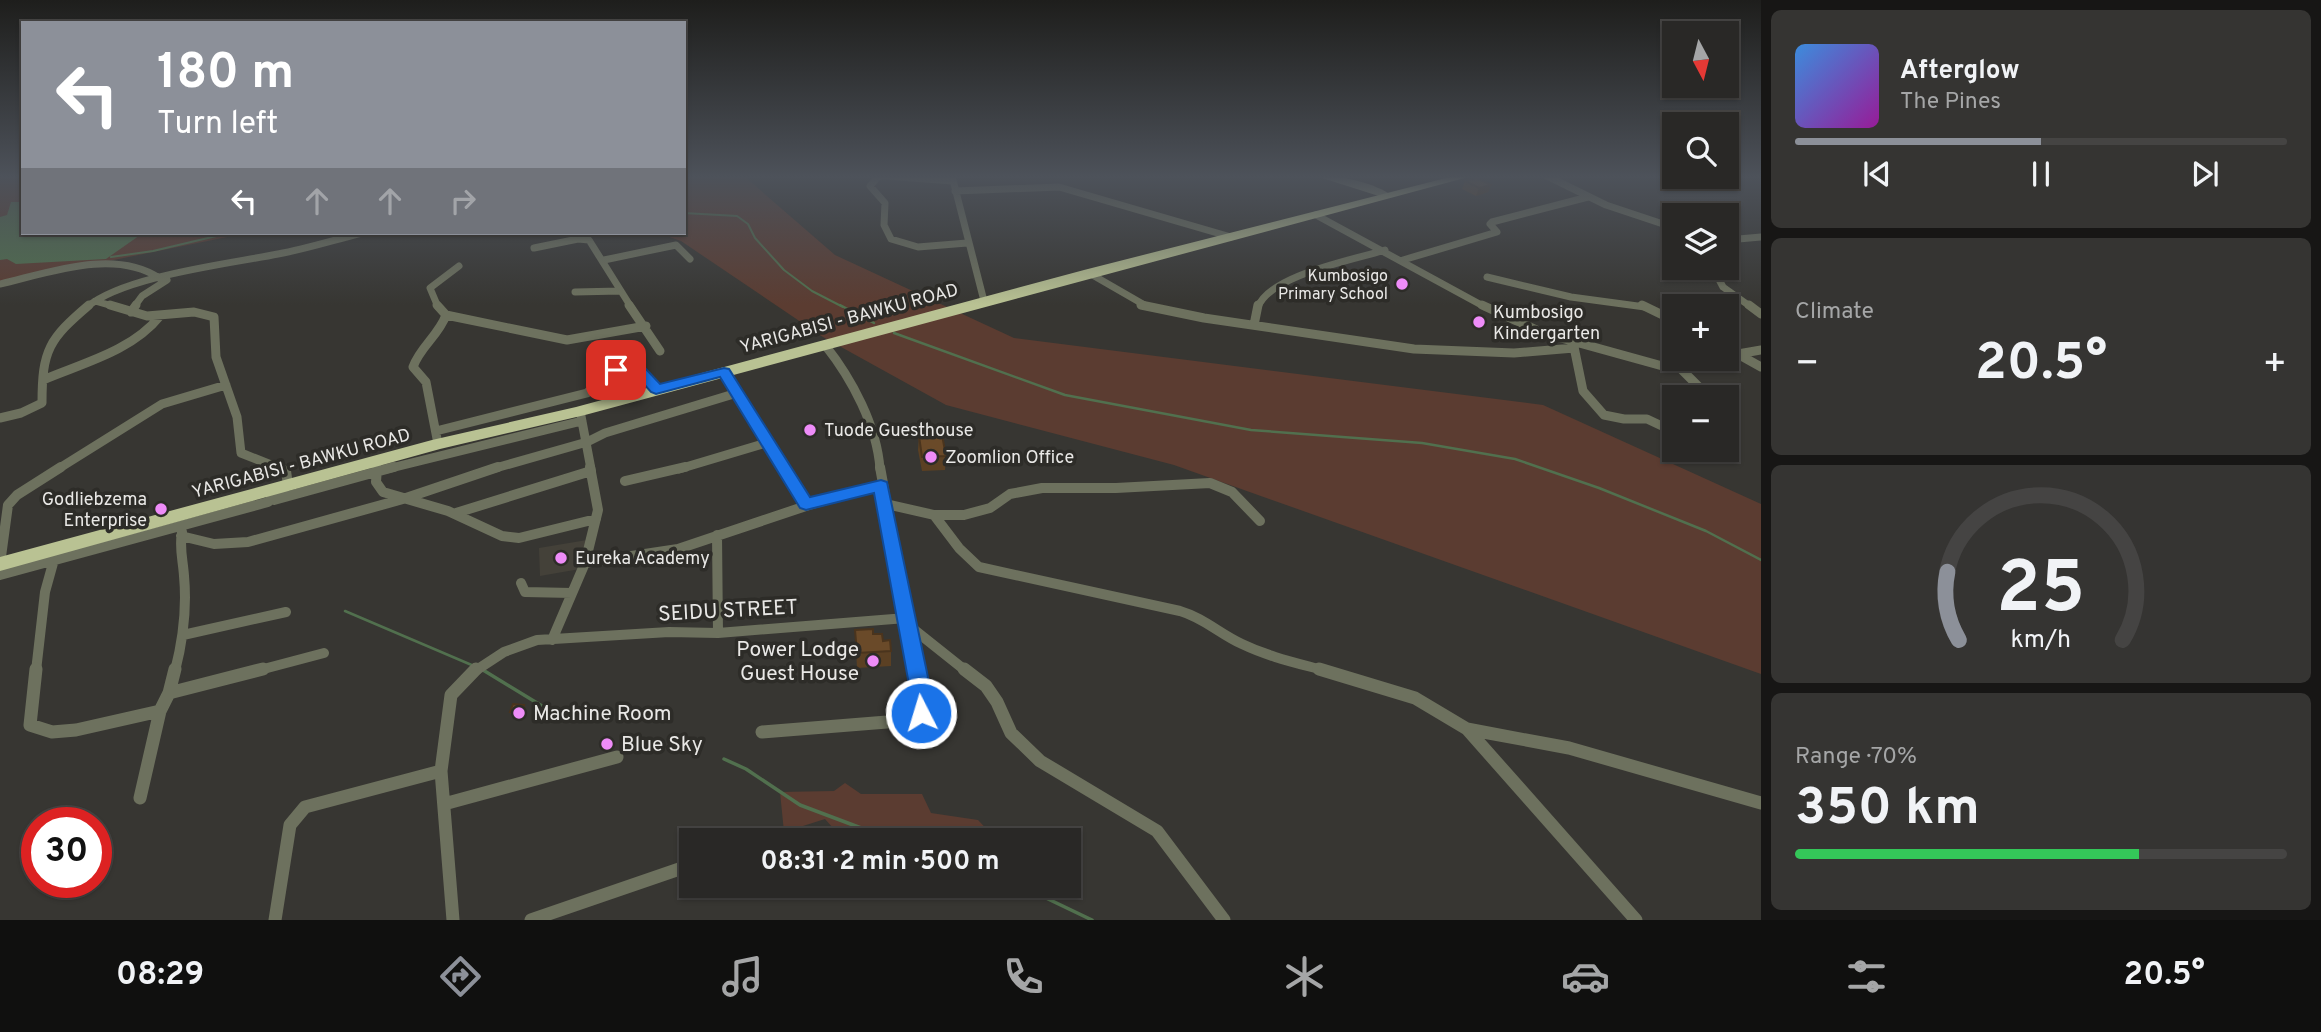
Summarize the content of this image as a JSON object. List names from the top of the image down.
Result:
{
  "streets": {
    "highway": ["YARIGABISI - BAWKU ROAD"],
    "street": ["SEIDU STREET"]
  },
  "places": [
    "Kumbosigo Primary School",
    "Kumbosigo Kindergarten",
    "Tuode Guesthouse",
    "Zoomlion Office",
    "Godliebzema Enterprise",
    "Eureka Academy",
    "Power Lodge Guest House",
    "Machine Room",
    "Blue Sky"
  ],
  "north": "bottom",
  "page": {
    "map_buttons": ["+", "−"],
    "turn": ["180 m", "Turn left"],
    "song": ["Afterglow", "The Pines"],
    "tile": [
      "Climate",
      ["Range · 70%", "350 km"]
    ],
    "heat": ["−", "20.5°", "+"],
    "limit": "30",
    "trip": "08:31 · 2 min · 500 m",
    "tabs": ["08:29", "20.5°"],
    "gauge": ["25", "km/h"]
  }
}
